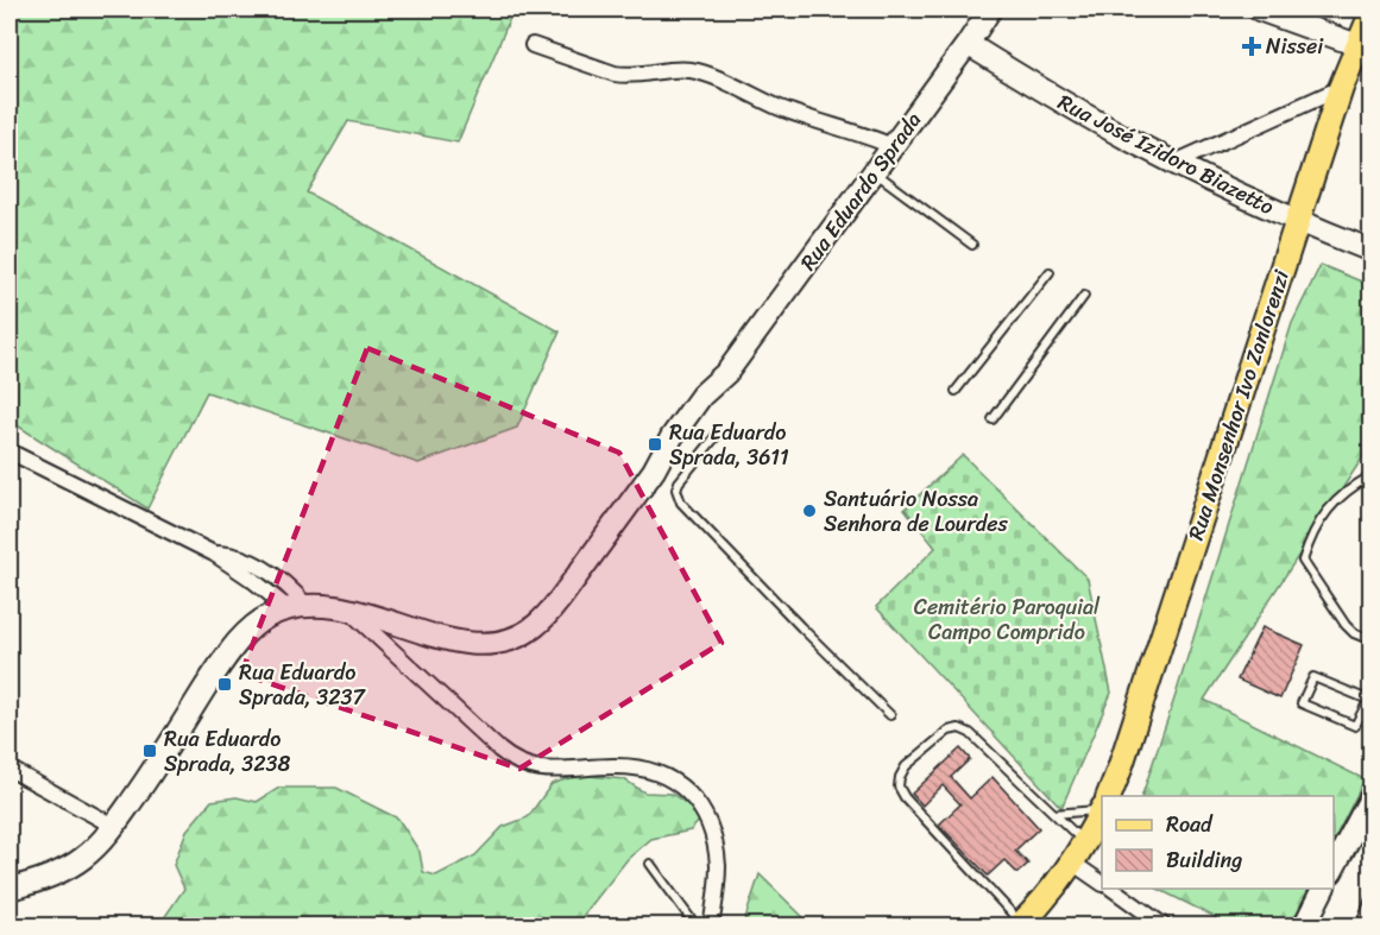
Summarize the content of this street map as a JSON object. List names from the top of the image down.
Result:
{
  "streets": {
    "main road": ["Rua José Izidoro Biazetto", "Rua Eduardo Sprada", "Rua Monsenhor Ivo Zanlorenzi"]
  },
  "crossings": [
    ["Rua José Izidoro Biazetto", "Rua Eduardo Sprada"],
    ["Rua José Izidoro Biazetto", "Rua Monsenhor Ivo Zanlorenzi"]
  ],
  "parks": ["Cemitério Paroquial Campo Comprido"],
  "places": {
    "health": ["Nissei"],
    "transit": ["Rua Eduardo Sprada, 3611", "Rua Eduardo Sprada, 3237", "Rua Eduardo Sprada, 3238"],
    "other": ["Santuário Nossa Senhora de Lourdes"]
  },
  "legend": ["Road", "Building"]
}
